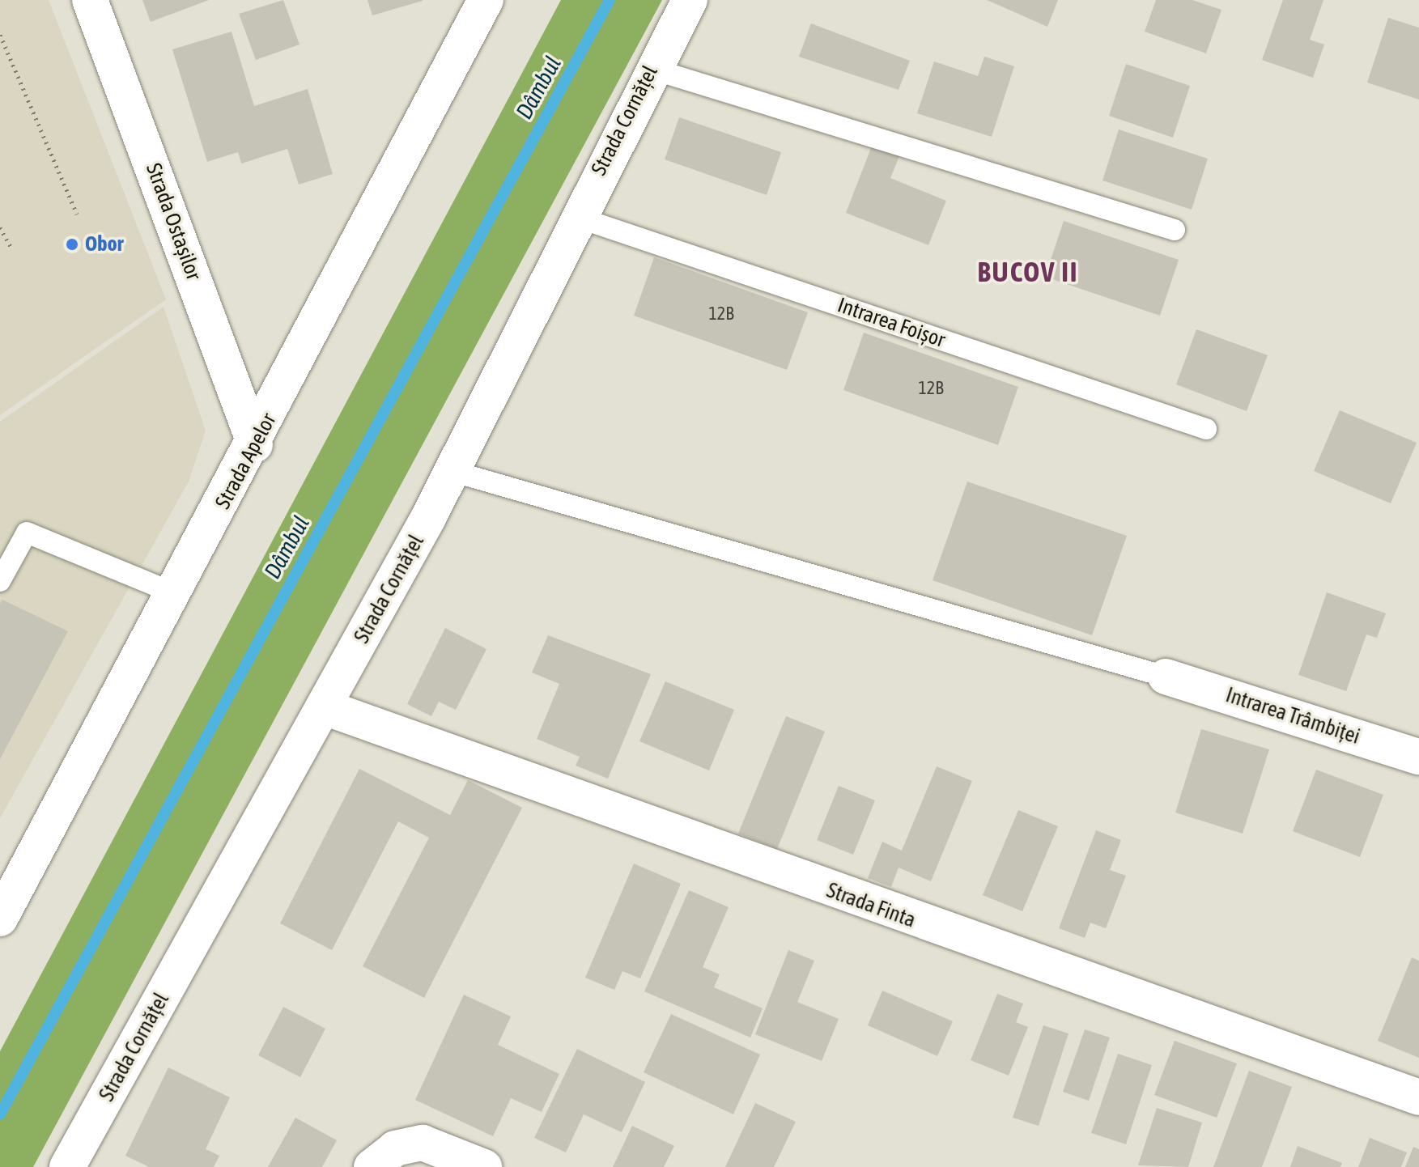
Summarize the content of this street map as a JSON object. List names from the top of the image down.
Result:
{
  "streets": {
    "street": [
      "Strada Cornățel",
      "Strada Ostașilor",
      "Strada Apelor",
      "Intrarea Trâmbiței",
      "Strada Finta"
    ],
    "lane": ["Intrarea Foișor"]
  },
  "crossings": [
    ["Strada Cornățel", "Intrarea Foișor"],
    ["Strada Cornățel", "Strada Finta"],
    ["Strada Ostașilor", "Strada Apelor"]
  ],
  "districts": ["BUCOV II"],
  "water": ["Dâmbul"],
  "places": ["Obor"],
  "house_numbers": ["12B", "12B"]
}
